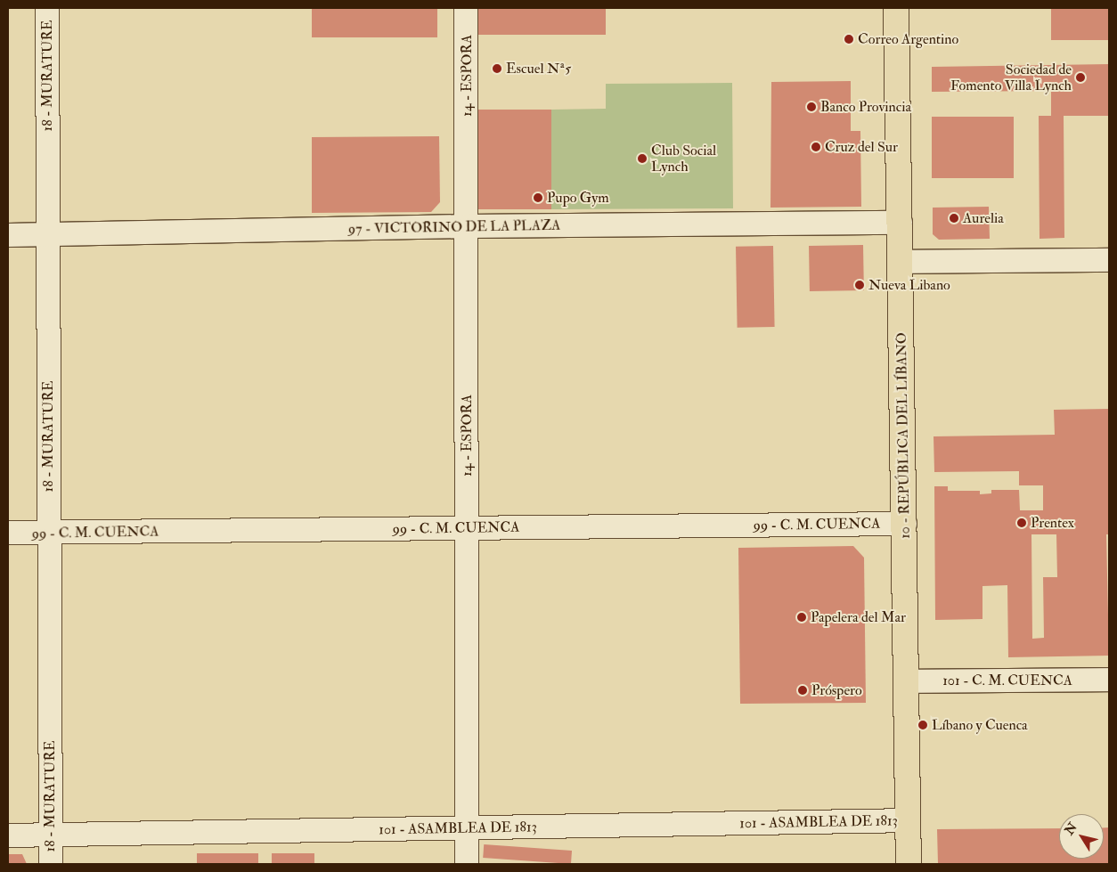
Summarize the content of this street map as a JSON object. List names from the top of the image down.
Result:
{
  "streets": {
    "main road": ["10 - REPÚBLICA DEL LÍBANO"],
    "street": [
      "18 - MURATURE",
      "14 - ESPORA",
      "97 - VICTORINO DE LA PLAZA",
      "99 - C. M. CUENCA",
      "101 - C. M. CUENCA",
      "101 - ASAMBLEA DE 1813"
    ]
  },
  "crossings": [
    ["18 - MURATURE", "97 - VICTORINO DE LA PLAZA"],
    ["18 - MURATURE", "99 - C. M. CUENCA"],
    ["18 - MURATURE", "101 - ASAMBLEA DE 1813"],
    ["14 - ESPORA", "97 - VICTORINO DE LA PLAZA"],
    ["14 - ESPORA", "99 - C. M. CUENCA"],
    ["14 - ESPORA", "101 - ASAMBLEA DE 1813"],
    ["97 - VICTORINO DE LA PLAZA", "10 - REPÚBLICA DEL LÍBANO"],
    ["10 - REPÚBLICA DEL LÍBANO", "99 - C. M. CUENCA"],
    ["10 - REPÚBLICA DEL LÍBANO", "101 - C. M. CUENCA"],
    ["10 - REPÚBLICA DEL LÍBANO", "101 - ASAMBLEA DE 1813"]
  ],
  "places": [
    "Correo Argentino",
    "Escuel Nª5",
    "Sociedad de Fomento Villa Lynch",
    "Banco Provincia",
    "Cruz del Sur",
    "Club Social Lynch",
    "Pupo Gym",
    "Aurelia",
    "Nueva Libano",
    "Prentex",
    "Papelera del Mar",
    "Próspero",
    "Líbano y Cuenca"
  ],
  "north": "top left"
}
